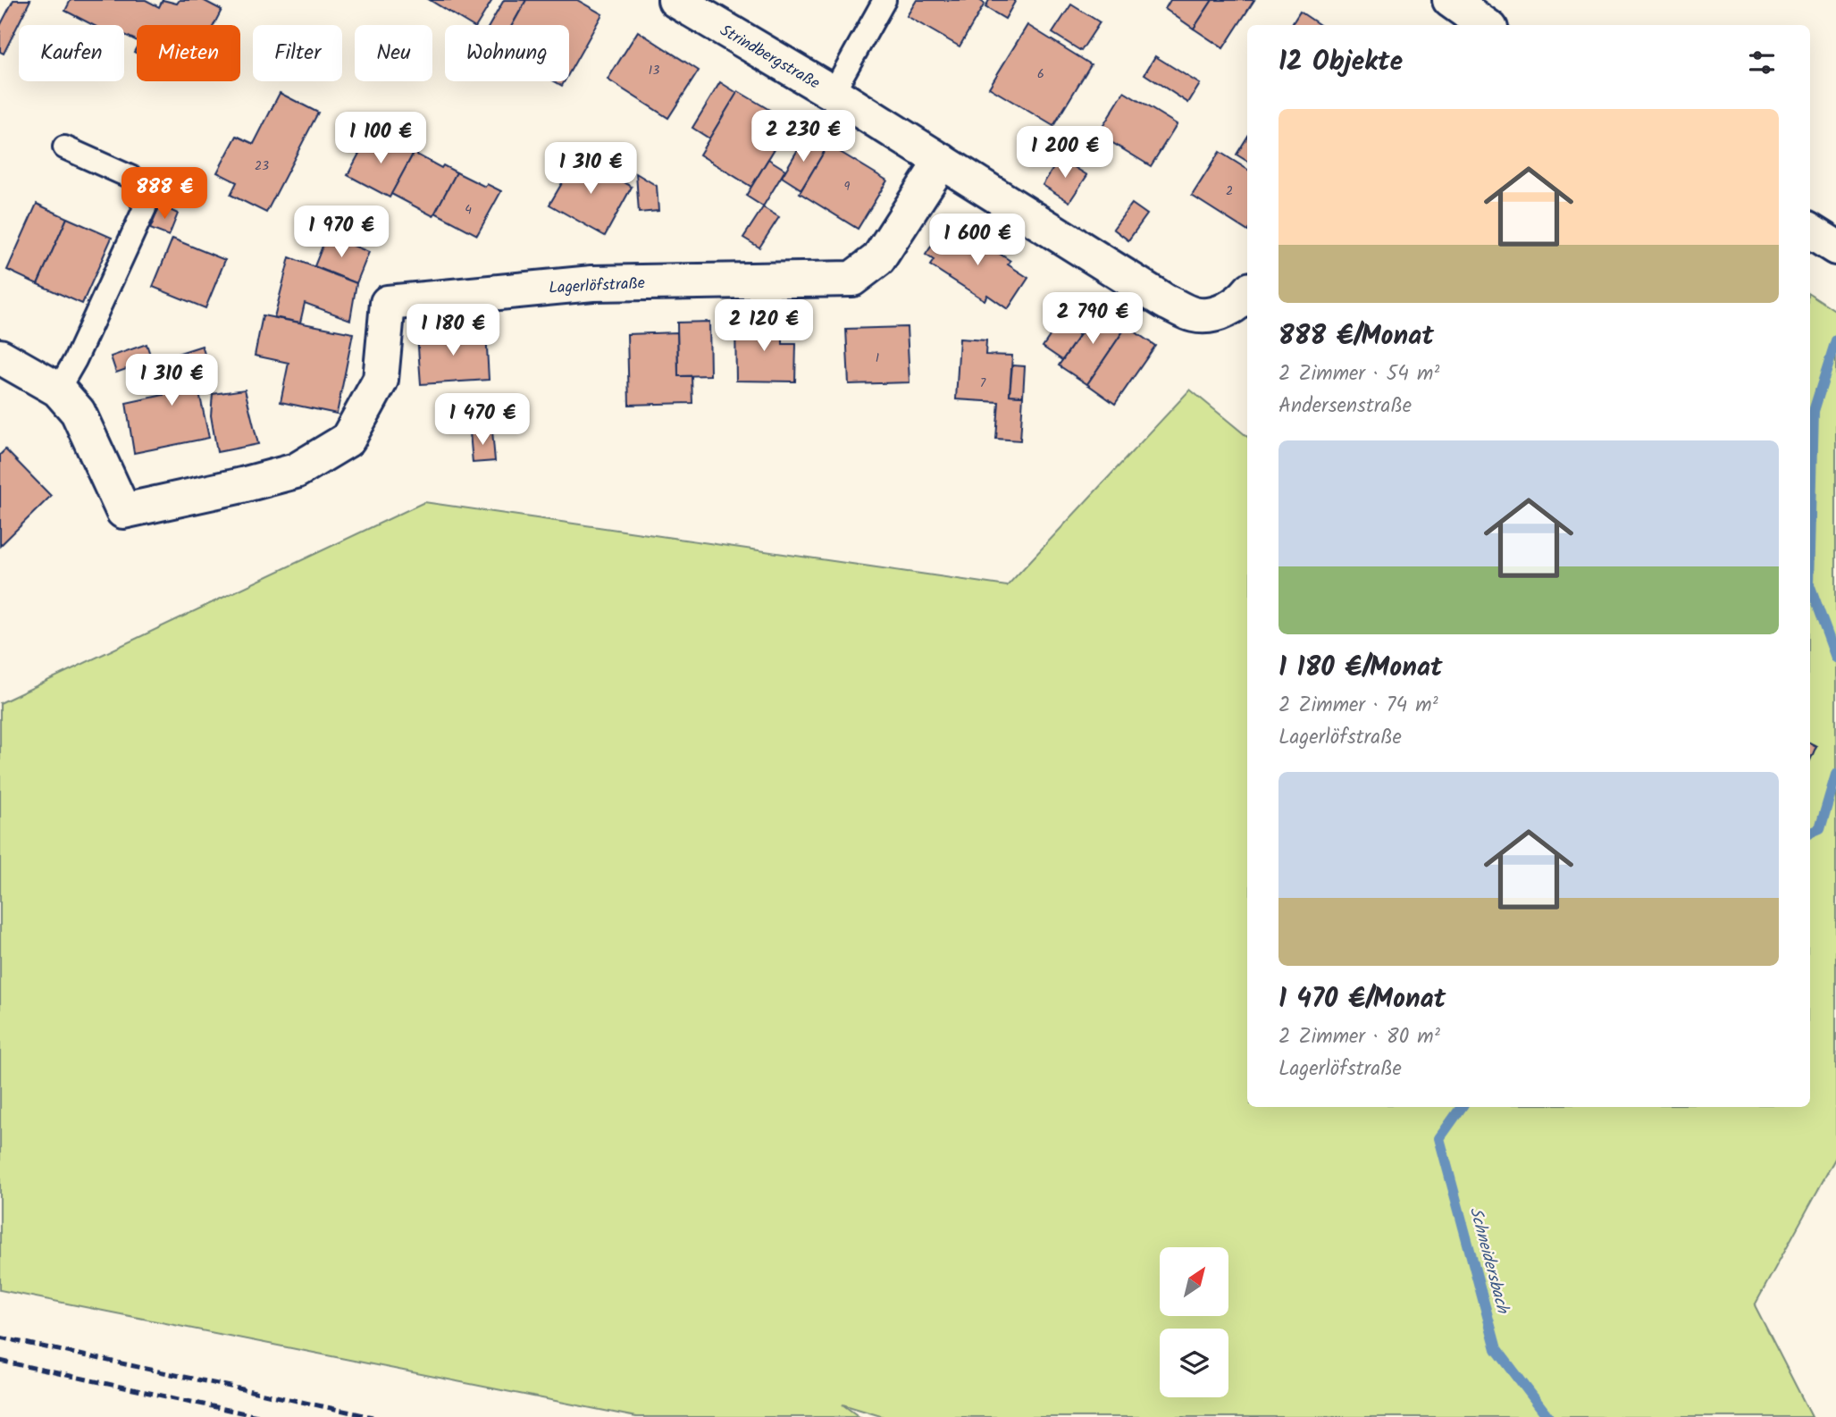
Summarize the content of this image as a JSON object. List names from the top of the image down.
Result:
{
  "streets": {
    "street": ["Strindbergstraße", "Lagerlöfstraße"]
  },
  "crossings": [
    ["Strindbergstraße", "Lagerlöfstraße"]
  ],
  "water": ["Schneidersbach"],
  "house_numbers": [
    "13",
    "6",
    "23",
    "9",
    "2",
    "4",
    "1",
    "7"
  ],
  "north": "top right",
  "page": {
    "chip": [
      "Kaufen",
      "Mieten",
      "Filter",
      "Neu",
      "Wohnung"
    ],
    "heading": "12 Objekte",
    "list": [
      {
        "name": "888 €/Monat",
        "note": "2 Zimmer · 54 m² · Andersenstraße"
      },
      {
        "name": "1 180 €/Monat",
        "note": "2 Zimmer · 74 m² · Lagerlöfstraße"
      },
      {
        "name": "1 470 €/Monat",
        "note": "2 Zimmer · 80 m² · Lagerlöfstraße"
      }
    ],
    "price": [
      "2 230 €",
      "1 100 €",
      "1 200 €",
      "1 310 €",
      "888 €",
      "1 970 €",
      "1 600 €",
      "2 790 €",
      "2 120 €",
      "1 180 €",
      "1 310 €",
      "1 470 €"
    ]
  }
}
